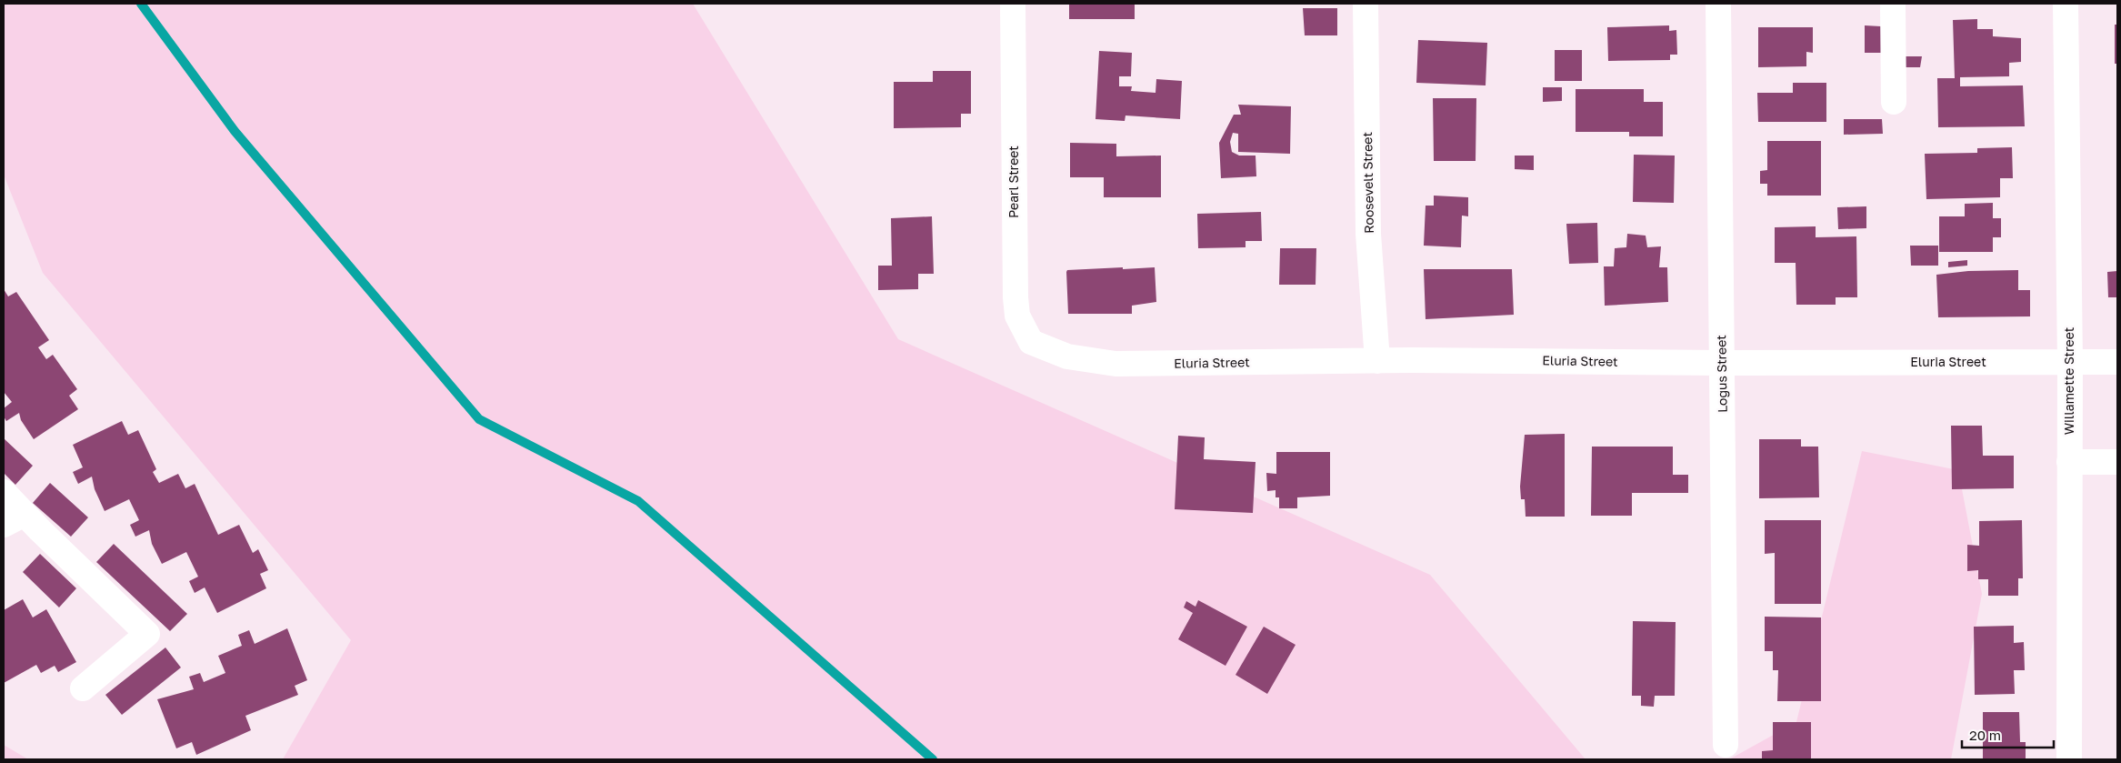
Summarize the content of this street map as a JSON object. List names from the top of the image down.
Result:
{
  "streets": {
    "street": [
      "Pearl Street",
      "Roosevelt Street",
      "Eluria Street",
      "Logus Street",
      "Willamette Street"
    ]
  },
  "crossings": [
    ["Pearl Street", "Eluria Street"],
    ["Roosevelt Street", "Eluria Street"],
    ["Eluria Street", "Logus Street"],
    ["Eluria Street", "Willamette Street"]
  ],
  "scale_bar": "20 m"
}
